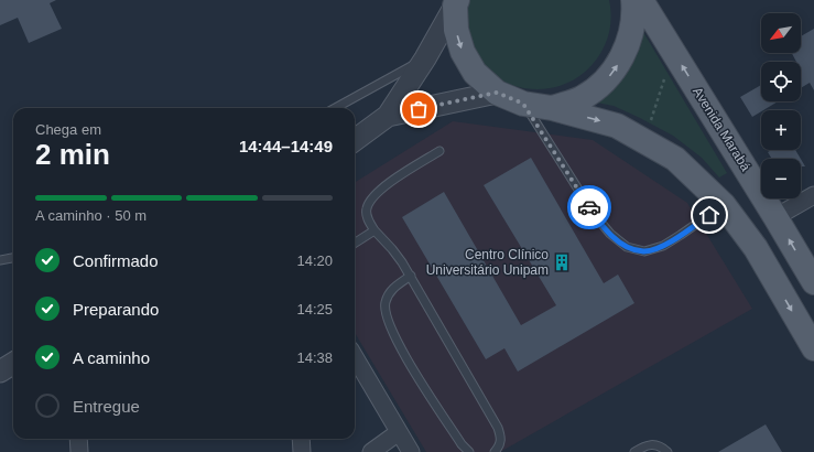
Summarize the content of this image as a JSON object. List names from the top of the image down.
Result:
{
  "streets": {
    "main road": ["Avenida Marabá"]
  },
  "places": {
    "building": ["Centro Clínico Universitário Unipam"]
  },
  "north": "bottom left",
  "page": {
    "map_buttons": ["+", "−"],
    "heading": ["2 min", "Chega em", "14:44–14:49"],
    "bar": "A caminho · 50 m",
    "list": [
      ["Confirmado", "14:20"],
      ["Preparando", "14:25"],
      ["A caminho", "14:38"],
      "Entregue"
    ]
  }
}
